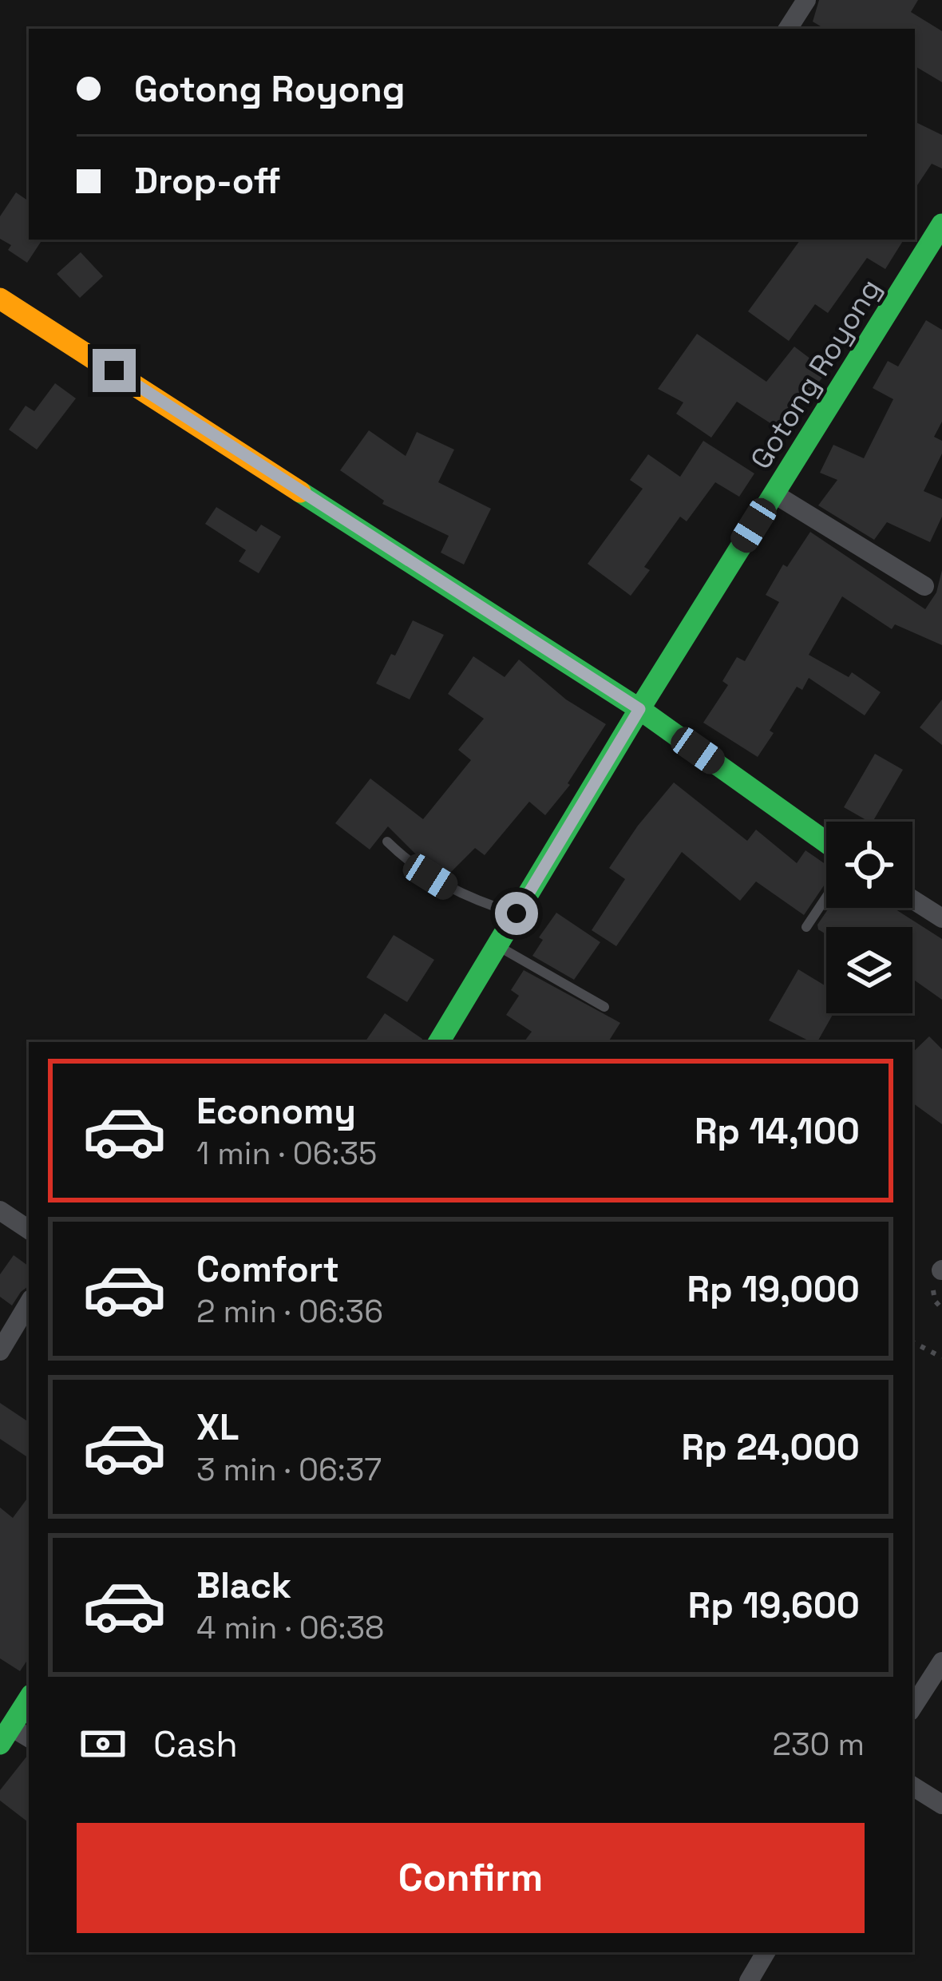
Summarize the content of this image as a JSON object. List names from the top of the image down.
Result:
{
  "streets": {
    "street": ["Gotong Royong"]
  },
  "page": {
    "banner": ["Gotong Royong", "Drop-off"],
    "list": [
      {
        "name": "Economy",
        "note": "1 min · 06:35",
        "value": "Rp 14,100"
      },
      {
        "name": "Comfort",
        "note": "2 min · 06:36",
        "value": "Rp 19,000"
      },
      {
        "name": "XL",
        "note": "3 min · 06:37",
        "value": "Rp 24,000"
      },
      {
        "name": "Black",
        "note": "4 min · 06:38",
        "value": "Rp 19,600"
      }
    ],
    "pay": ["Cash", "230 m"],
    "buttons": "Confirm"
  }
}
